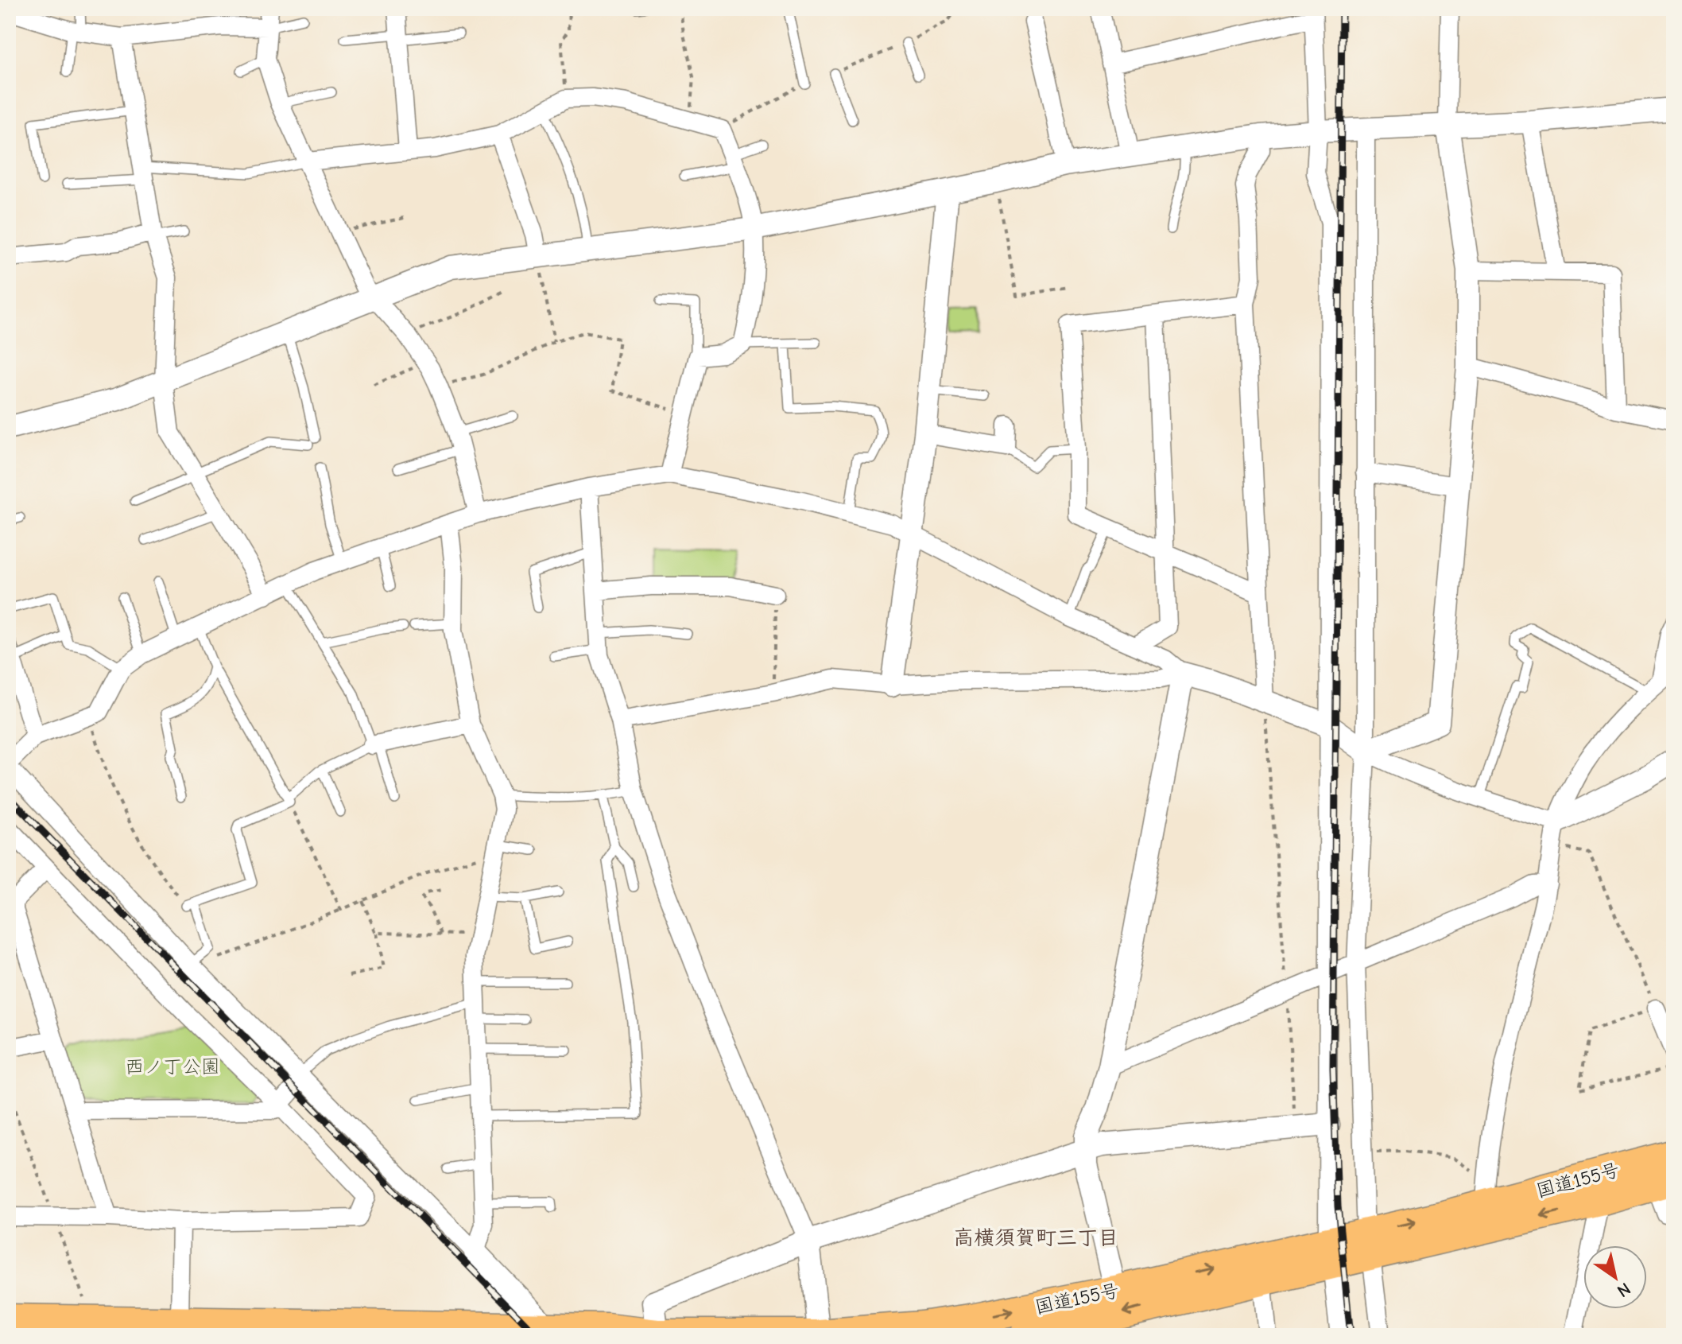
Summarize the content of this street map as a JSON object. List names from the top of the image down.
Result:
{
  "streets": {
    "highway": ["国道155号"]
  },
  "districts": ["高横須賀町三丁目"],
  "parks": ["西ノ丁公園"],
  "north": "bottom right"
}
